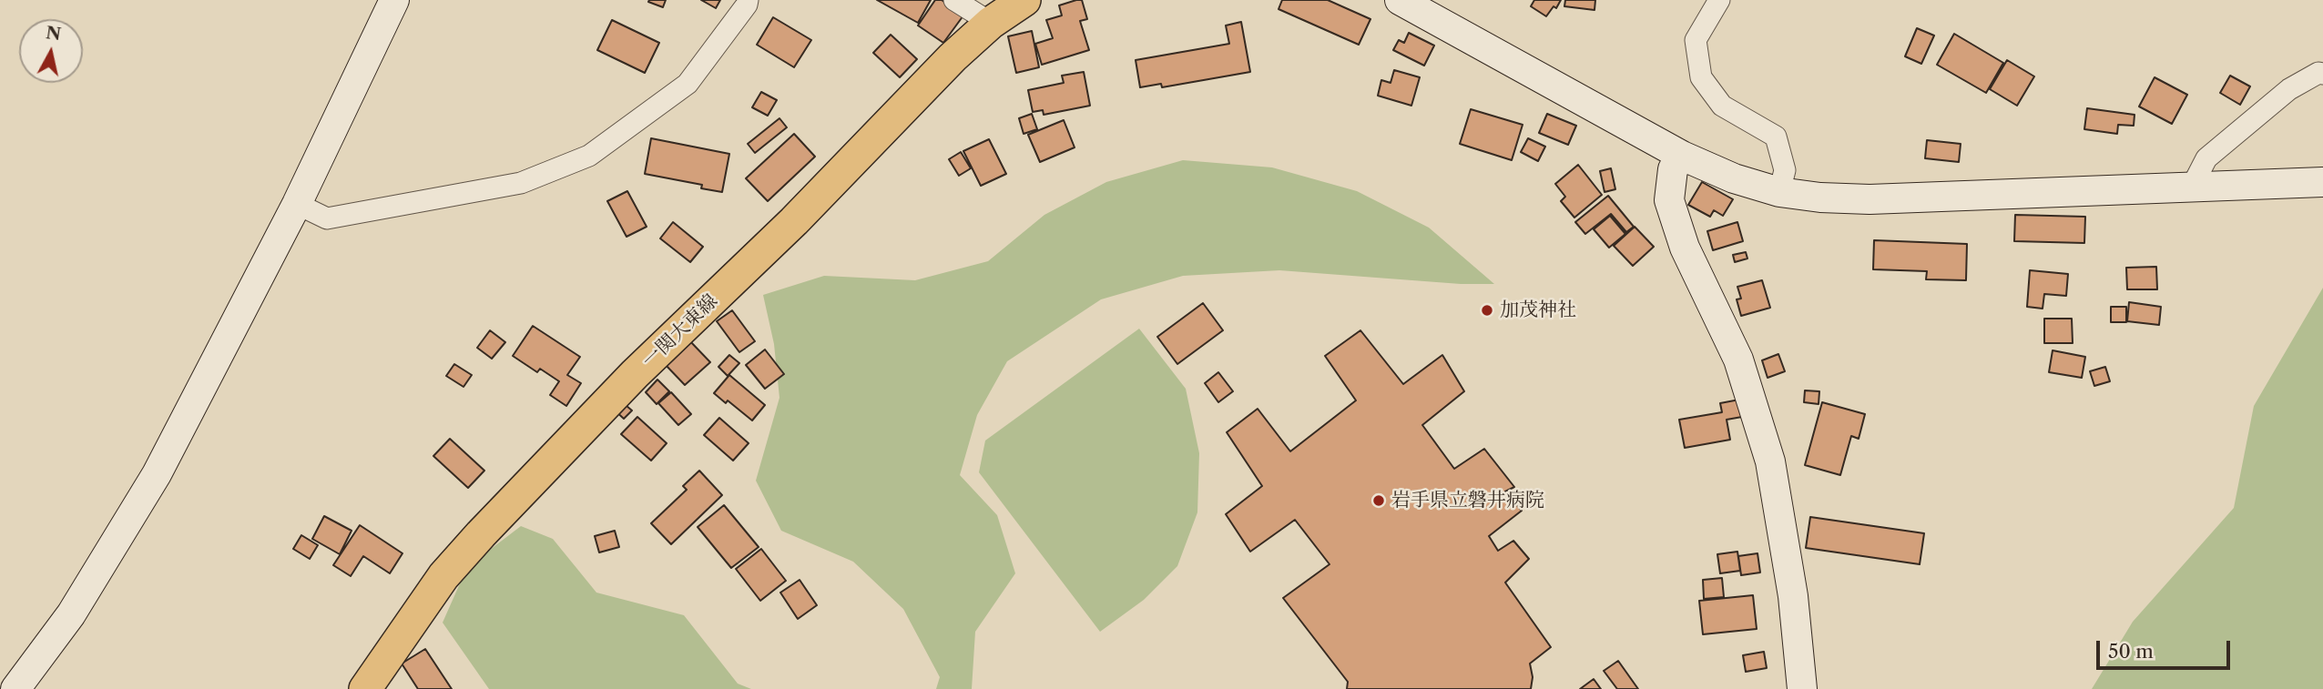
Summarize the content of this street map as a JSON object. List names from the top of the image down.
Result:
{
  "streets": {
    "main road": ["一関大東線"]
  },
  "places": ["加茂神社", "岩手県立磐井病院"],
  "scale_bar": "50 m",
  "north": "top"
}
